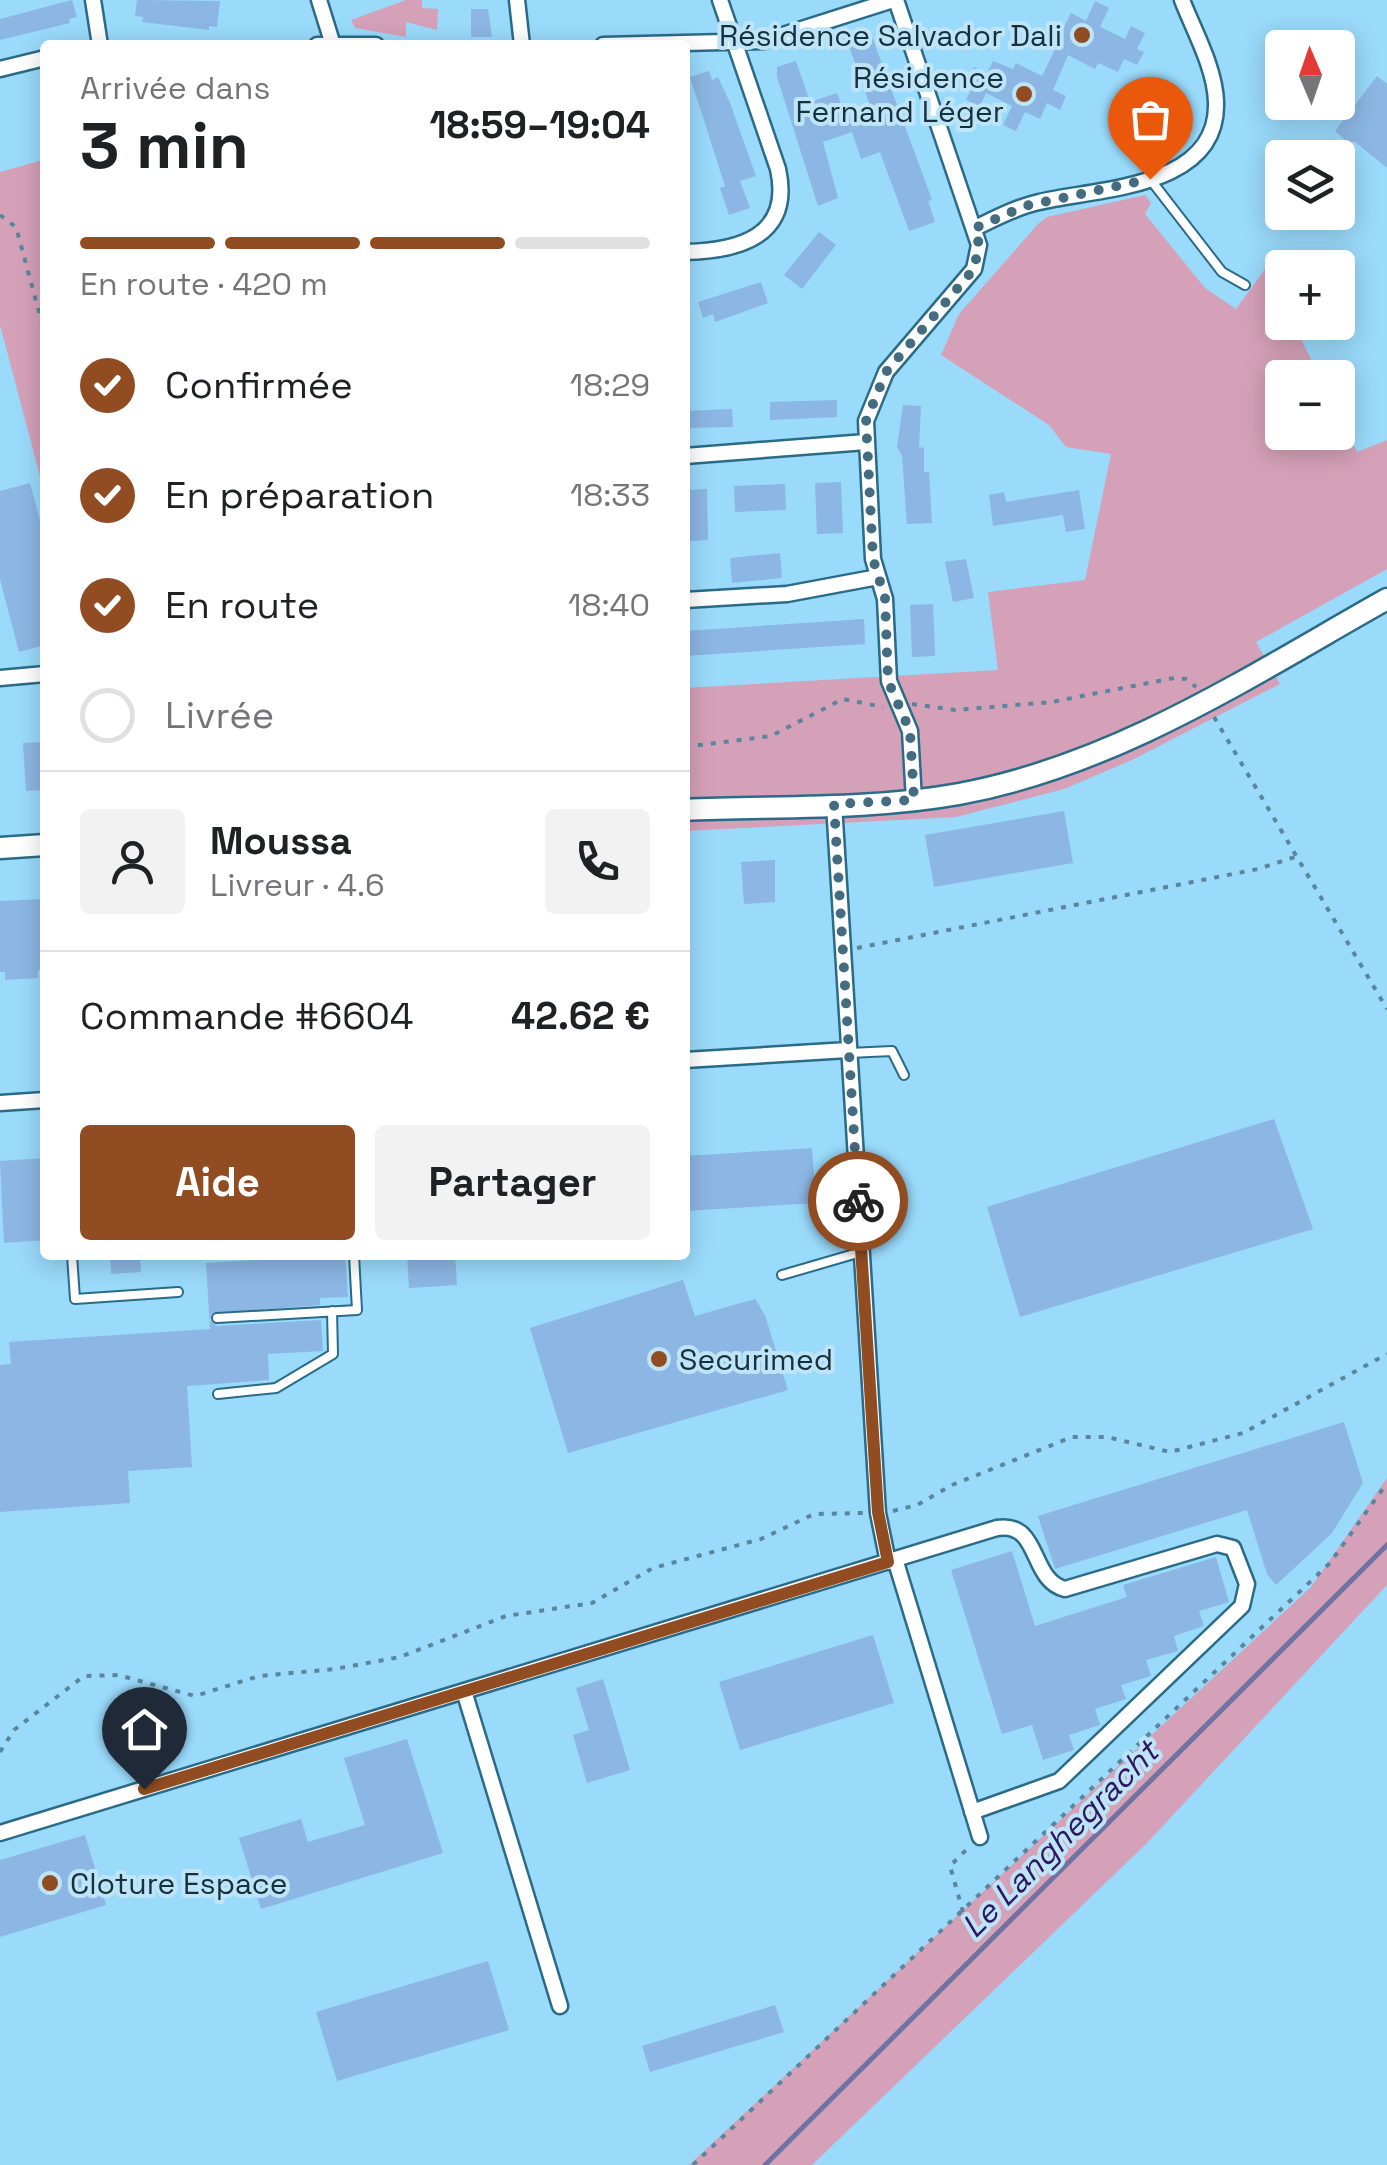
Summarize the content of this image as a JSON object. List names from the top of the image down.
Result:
{
  "water": ["Le Langhegracht"],
  "places": [
    "Résidence Salvador Dali",
    "Résidence Fernand Léger",
    "Securimed",
    "Cloture Espace"
  ],
  "north": "top",
  "page": {
    "map_buttons": ["+", "−"],
    "heading": ["3 min", "Arrivée dans", "18:59–19:04"],
    "panel": [
      "Moussa",
      "Livreur · 4.6",
      "Commande #6604",
      "42.62 €"
    ],
    "bar": "En route · 420 m",
    "list": [
      ["Confirmée", "18:29"],
      ["En préparation", "18:33"],
      ["En route", "18:40"],
      "Livrée"
    ],
    "buttons": ["Aide", "Partager"]
  }
}
